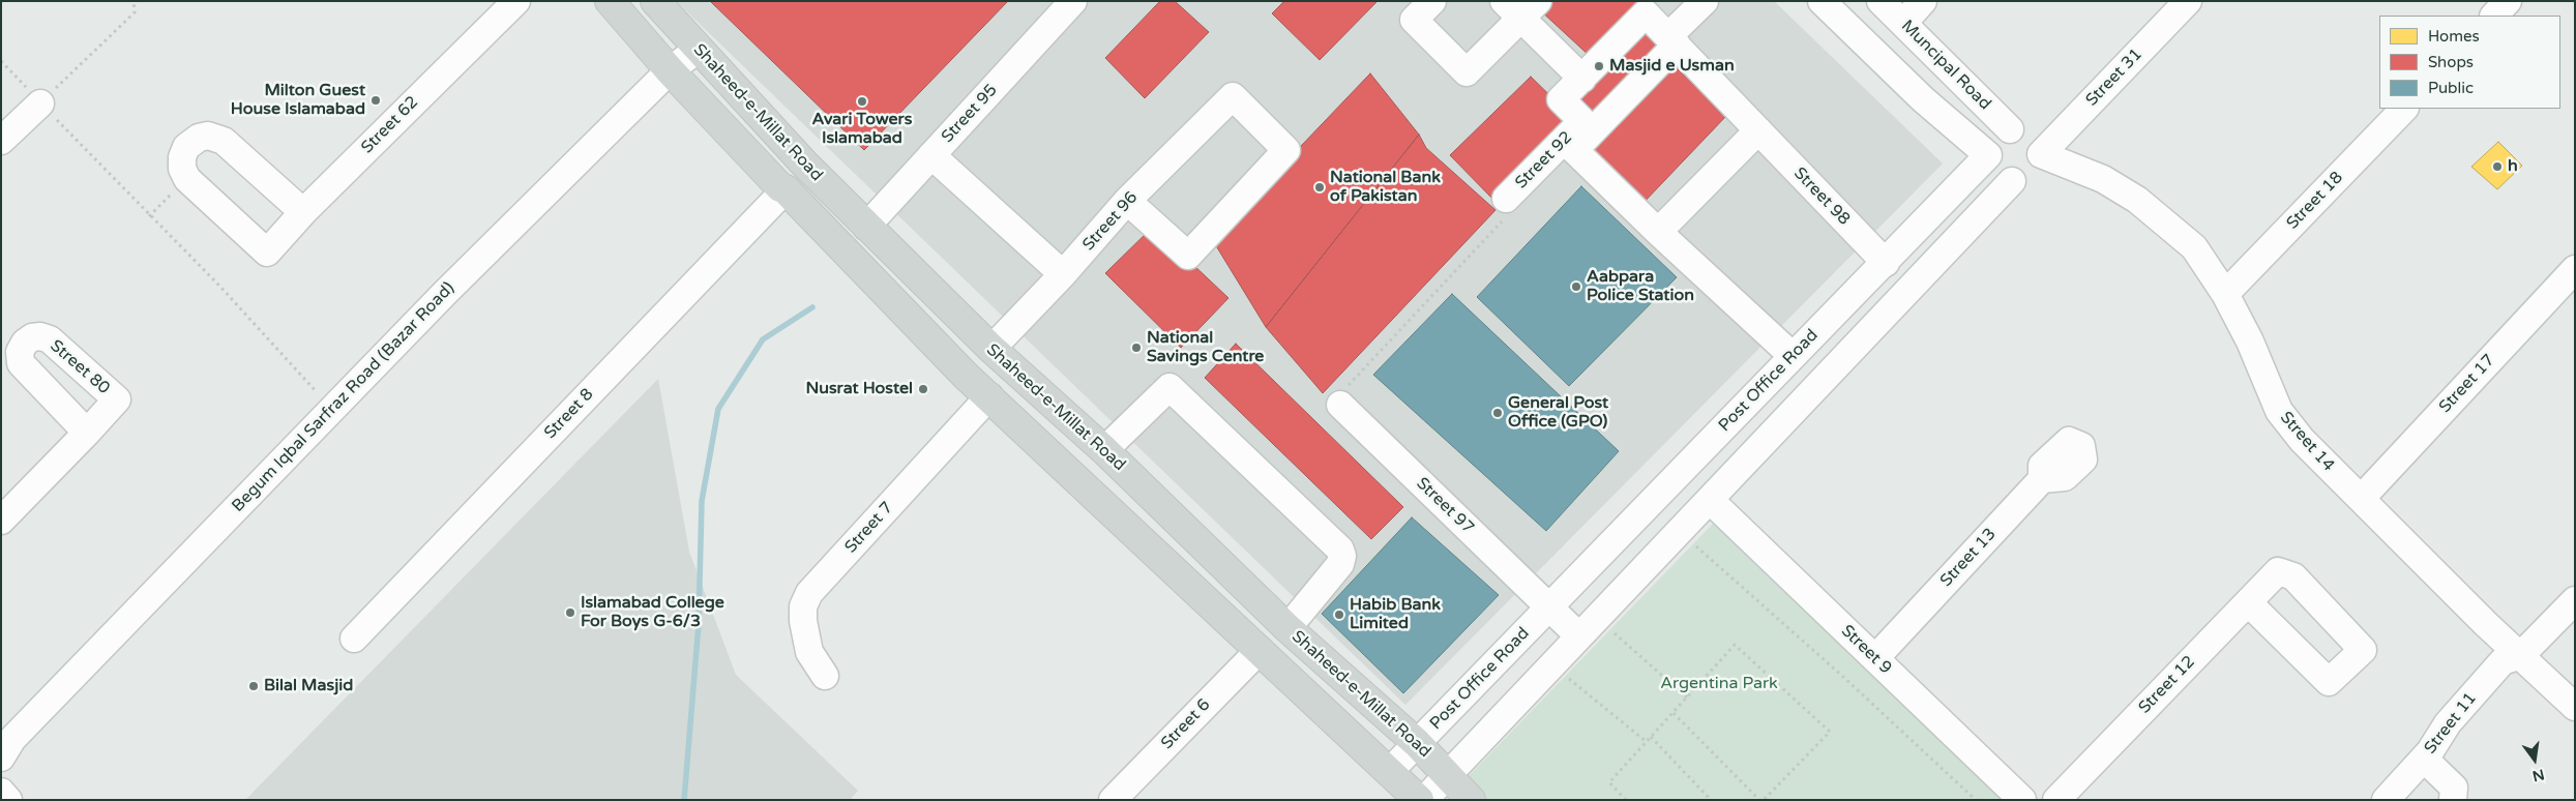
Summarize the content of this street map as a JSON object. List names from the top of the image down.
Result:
{
  "streets": {
    "main road": ["Shaheed-e-Millat Road"],
    "street": [
      "Muncipal Road",
      "Street 31",
      "Street 95",
      "Street 62",
      "Street 92",
      "Street 98",
      "Street 18",
      "Street 96",
      "Post Office Road",
      "Street 17",
      "Begum Iqbal Sarfraz Road (Bazar Road)",
      "Street 8",
      "Street 14",
      "Street 97",
      "Street 7",
      "Street 13",
      "Street 9",
      "Street 12",
      "Street 11",
      "Street 6"
    ]
  },
  "crossings": [
    ["Muncipal Road", "Street 31"],
    ["Muncipal Road", "Post Office Road"],
    ["Muncipal Road", "Street 14"],
    ["Street 31", "Post Office Road"],
    ["Street 31", "Street 14"],
    ["Shaheed-e-Millat Road", "Street 95"],
    ["Shaheed-e-Millat Road", "Street 96"],
    ["Shaheed-e-Millat Road", "Post Office Road"],
    ["Shaheed-e-Millat Road", "Begum Iqbal Sarfraz Road (Bazar Road)"],
    ["Shaheed-e-Millat Road", "Street 8"],
    ["Shaheed-e-Millat Road", "Street 7"],
    ["Shaheed-e-Millat Road", "Street 6"],
    ["Street 92", "Street 98"],
    ["Street 98", "Post Office Road"],
    ["Street 18", "Street 14"],
    ["Post Office Road", "Street 14"],
    ["Post Office Road", "Street 97"],
    ["Street 17", "Street 14"],
    ["Street 14", "Street 11"],
    ["Street 13", "Street 9"]
  ],
  "parks": ["Argentina Park"],
  "places": [
    "Masjid e Usman",
    "Milton Guest House Islamabad",
    "Avari Towers Islamabad",
    "h",
    "National Bank of Pakistan",
    "Aabpara Police Station",
    "National Savings Centre",
    "Nusrat Hostel",
    "General Post Office (GPO)",
    "Islamabad College For Boys G-6/3",
    "Habib Bank Limited",
    "Bilal Masjid"
  ],
  "legend": ["Homes", "Shops", "Public"],
  "north": "bottom"
}
